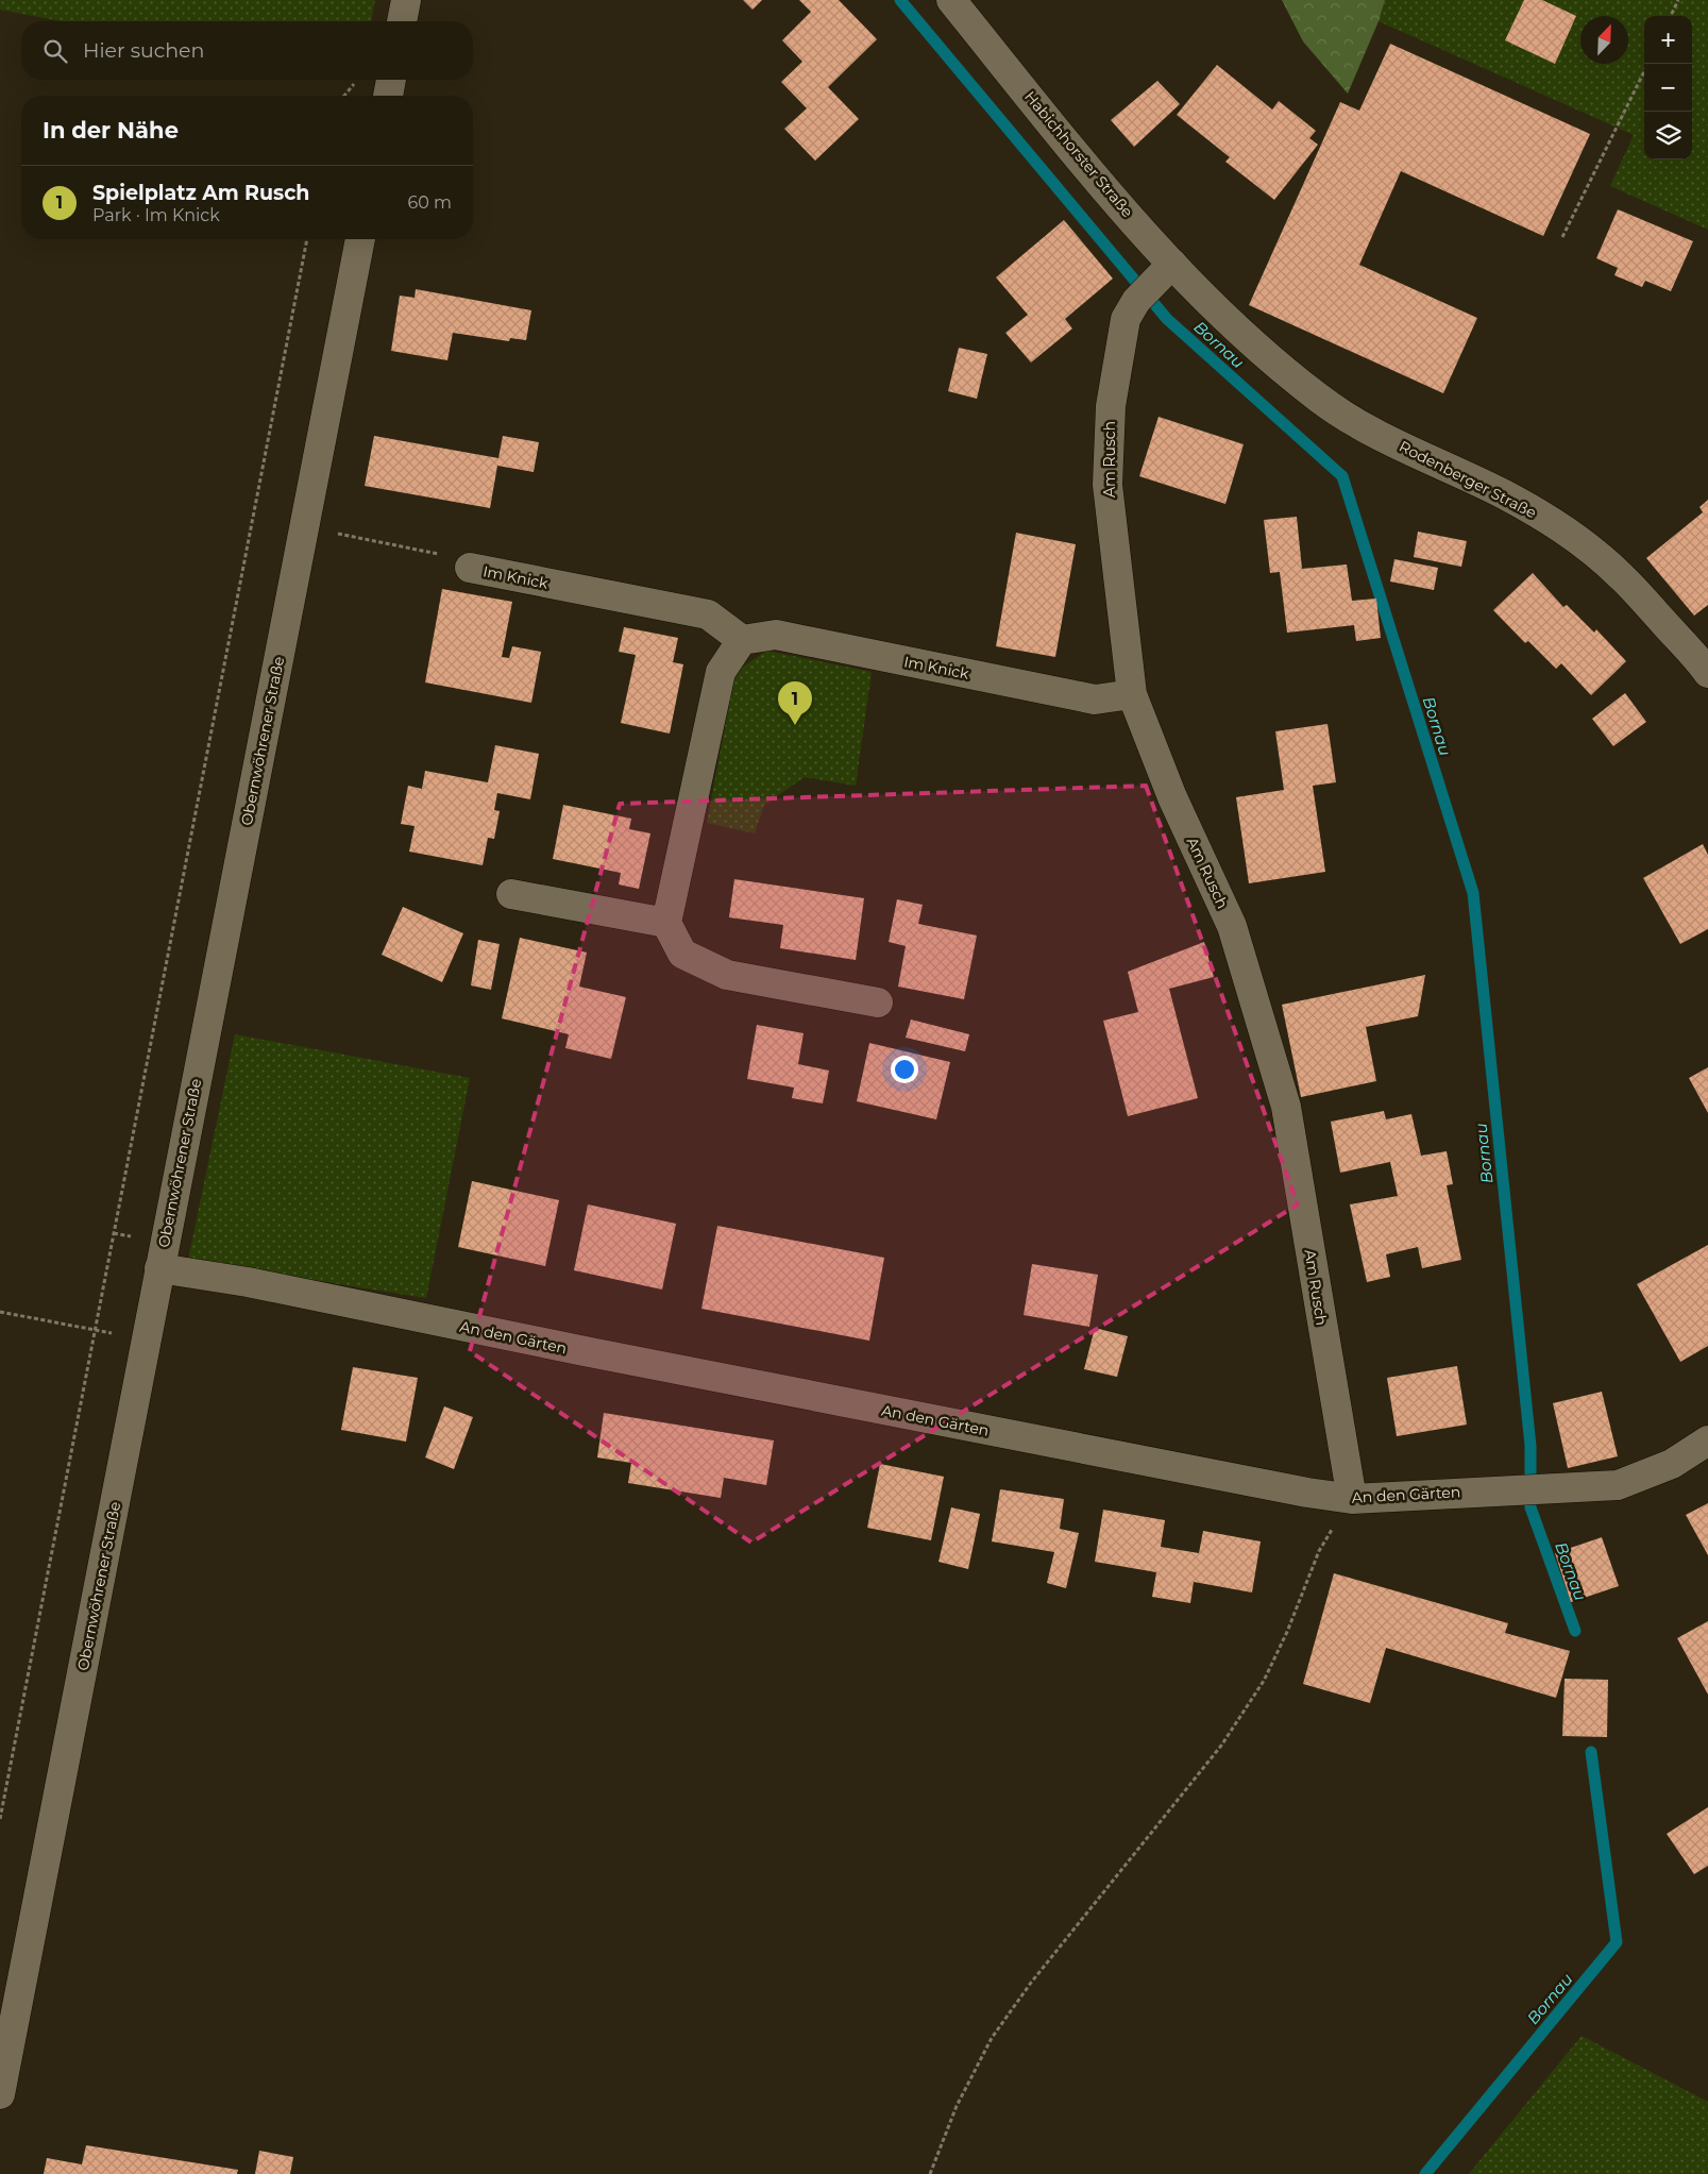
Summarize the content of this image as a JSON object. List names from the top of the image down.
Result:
{
  "streets": {
    "street": [
      "Habichhorster Straße",
      "Am Rusch",
      "Rodenberger Straße",
      "Im Knick",
      "Obernwöhrener Straße",
      "An den Gärten"
    ]
  },
  "crossings": [
    ["Habichhorster Straße", "Am Rusch"],
    ["Habichhorster Straße", "Rodenberger Straße"],
    ["Am Rusch", "Im Knick"],
    ["Am Rusch", "An den Gärten"],
    ["Obernwöhrener Straße", "An den Gärten"]
  ],
  "water": ["Bornau"],
  "north": "top right",
  "page": {
    "map_buttons": ["+", "−"],
    "search": "Hier suchen",
    "heading": "In der Nähe",
    "list": [
      {
        "mark": "1",
        "name": "Spielplatz Am Rusch",
        "note": "Park · Im Knick",
        "value": "60 m"
      }
    ],
    "pins": "1"
  }
}
